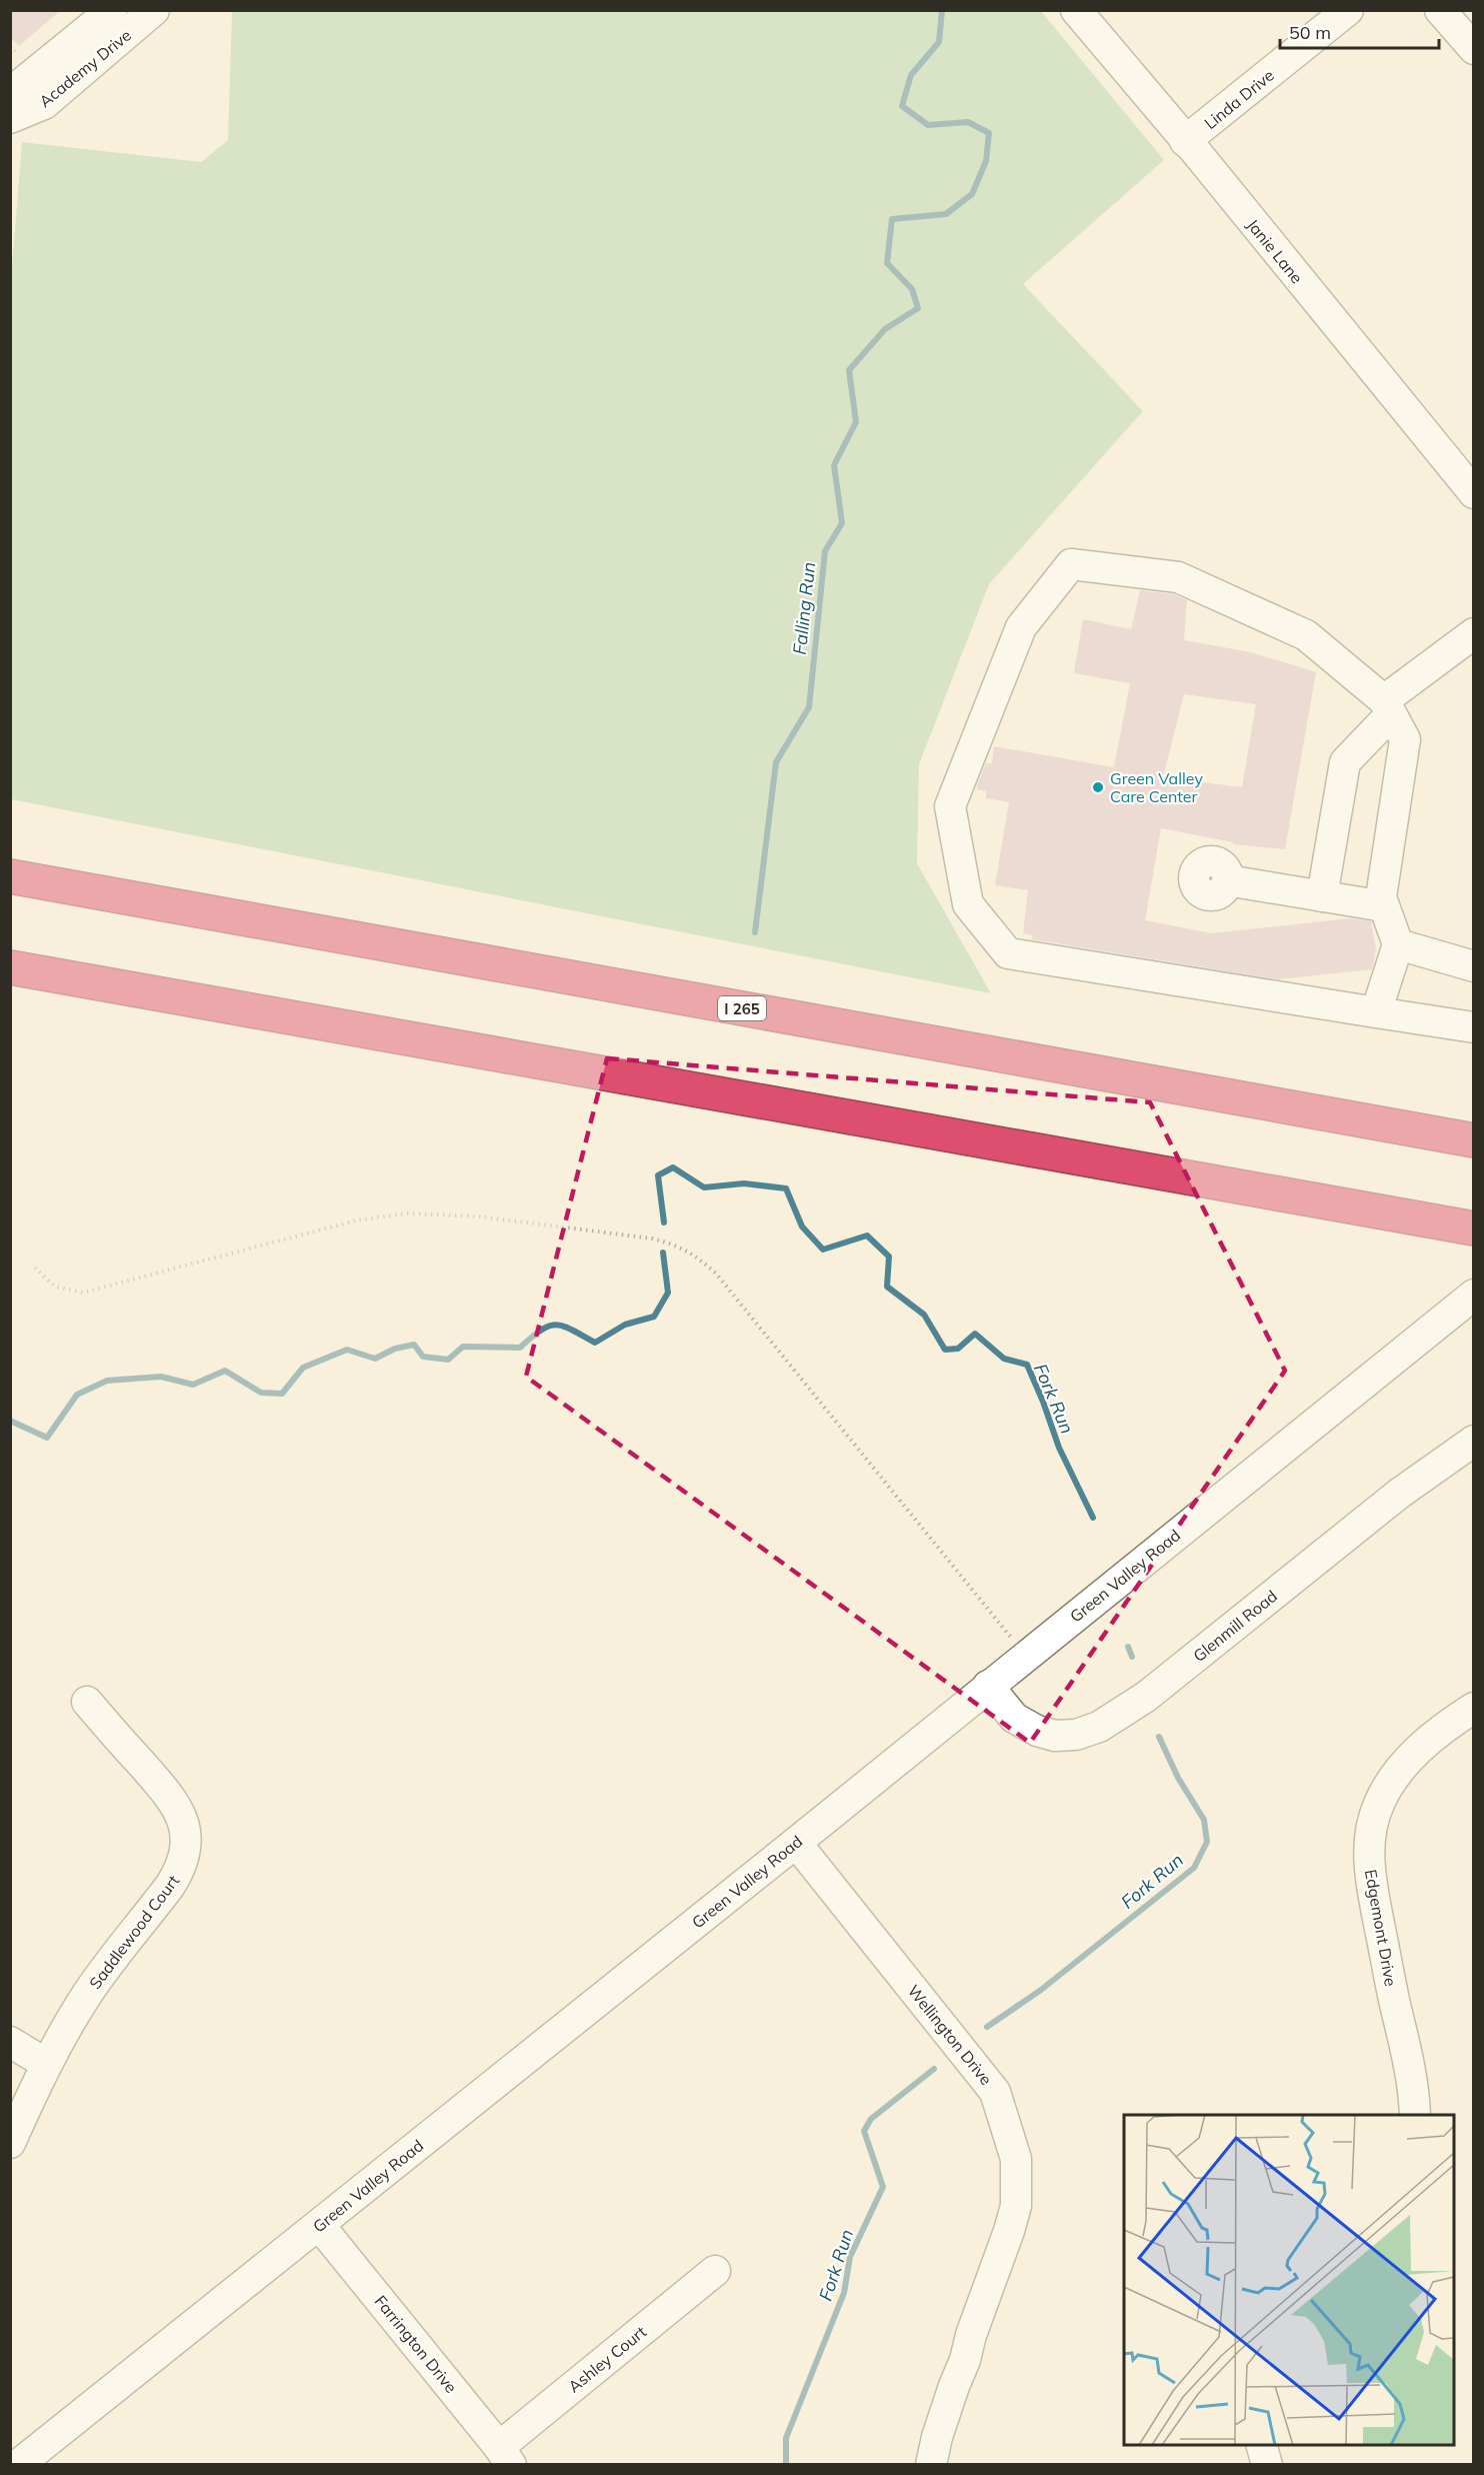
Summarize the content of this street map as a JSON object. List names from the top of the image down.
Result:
{
  "streets": {
    "highway": ["I 265"],
    "street": [
      "Academy Drive",
      "Linda Drive",
      "Janie Lane",
      "Green Valley Road",
      "Glenmill Road",
      "Edgemont Drive",
      "Saddlewood Court",
      "Wellington Drive",
      "Farrington Drive",
      "Ashley Court"
    ]
  },
  "crossings": [
    ["Linda Drive", "Janie Lane"],
    ["Green Valley Road", "Glenmill Road"],
    ["Green Valley Road", "Wellington Drive"],
    ["Green Valley Road", "Farrington Drive"],
    ["Farrington Drive", "Ashley Court"]
  ],
  "water": ["Falling Run", "Fork Run"],
  "places": ["Green Valley Care Center"],
  "scale_bar": "50 m"
}
